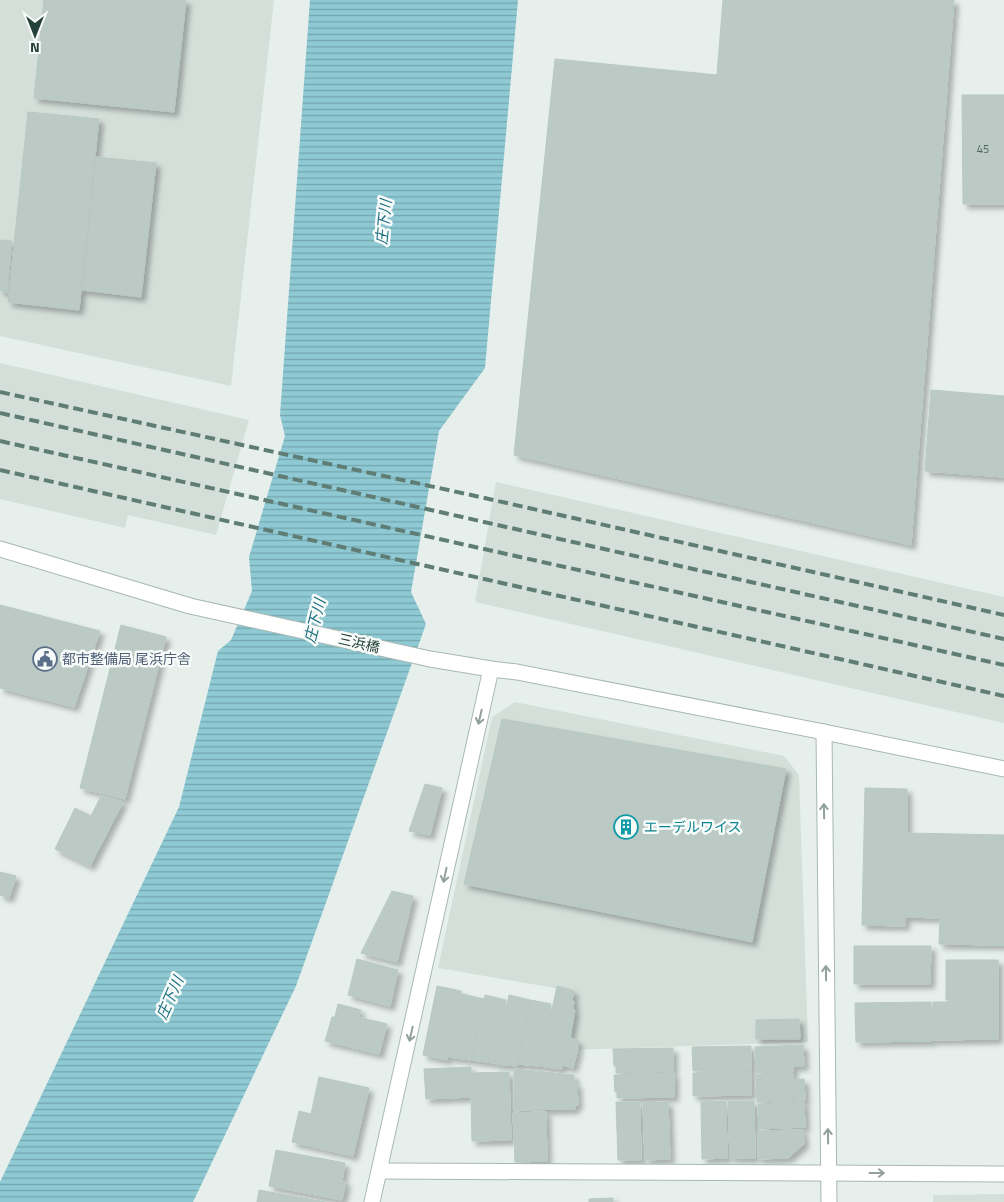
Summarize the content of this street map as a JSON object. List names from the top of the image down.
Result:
{
  "streets": {
    "street": ["三浜橋"]
  },
  "water": ["庄下川"],
  "places": {
    "public building": ["都市整備局 尾浜庁舎"],
    "building": ["エーデルワイス"]
  },
  "house_numbers": ["45"],
  "north": "bottom"
}
